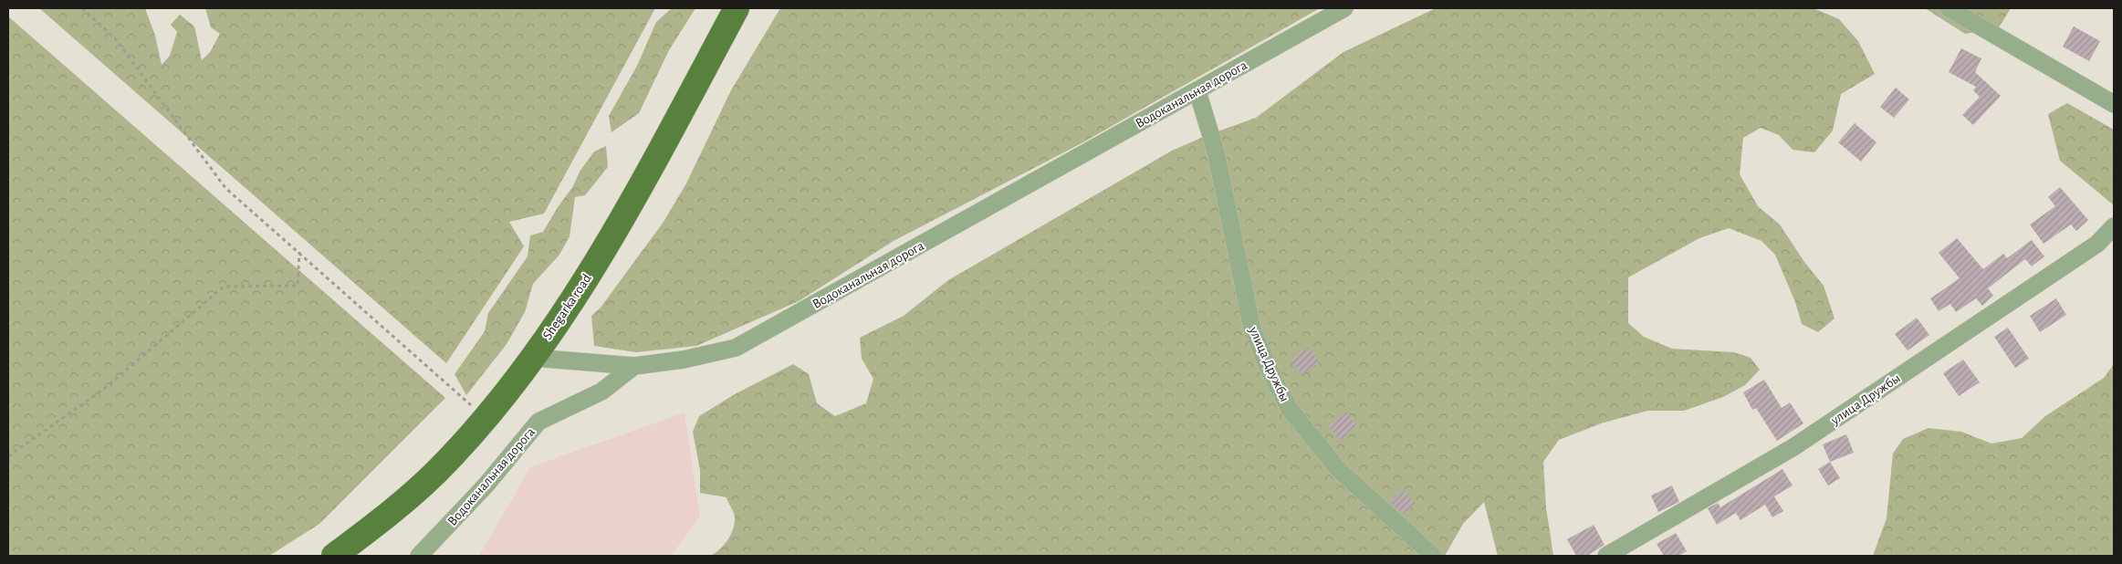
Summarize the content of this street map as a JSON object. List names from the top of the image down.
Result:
{
  "streets": {
    "main road": ["Shegarka road"],
    "street": ["Водоканальная дорога", "улица Дружбы"]
  },
  "crossings": [
    ["Водоканальная дорога", "улица Дружбы"]
  ]
}
